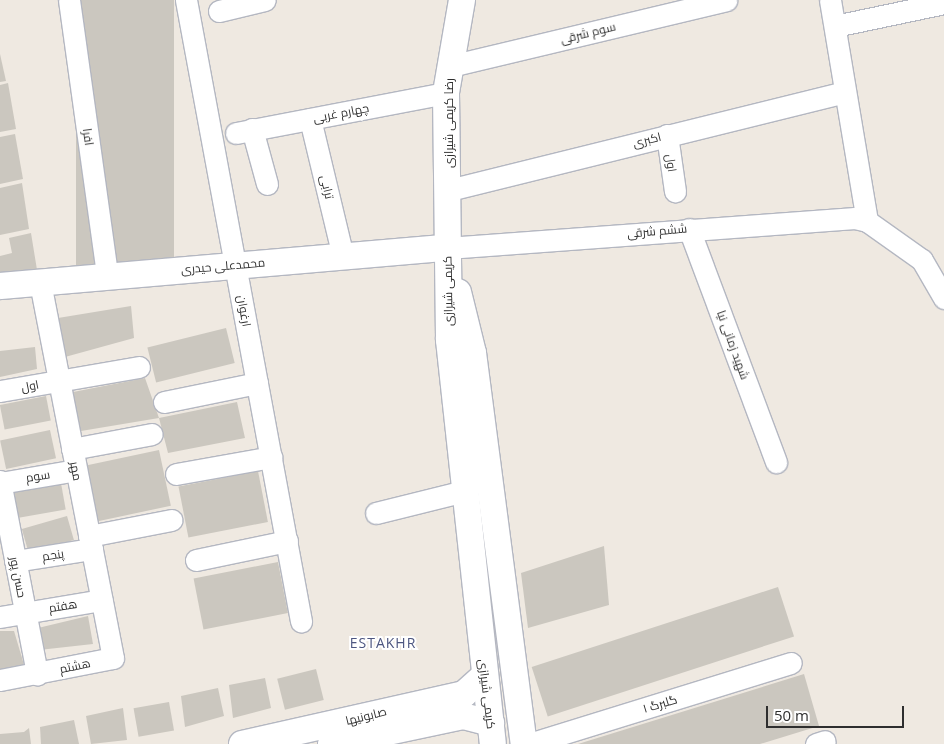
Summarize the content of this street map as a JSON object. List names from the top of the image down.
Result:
{
  "streets": {
    "street": [
      "سوم شرقی",
      "چهارم غربی",
      "رضا کریمی شیرازی",
      "افرا",
      "اکبری",
      "اول",
      "ترابی",
      "ششم شرقی",
      "محمدعلی حیدری",
      "کریمی شیرازی",
      "ارغوان",
      "شهید زمانی نیا",
      "مهر",
      "سوم",
      "پنجم",
      "حسن پور",
      "هفتم",
      "هشتم",
      "گلبرگ ۱",
      "صابونیها"
    ]
  },
  "crossings": [
    ["سوم شرقی", "رضا کریمی شیرازی"],
    ["چهارم غربی", "رضا کریمی شیرازی"],
    ["چهارم غربی", "ترابی"],
    ["رضا کریمی شیرازی", "اکبری"],
    ["رضا کریمی شیرازی", "ششم شرقی"],
    ["رضا کریمی شیرازی", "محمدعلی حیدری"],
    ["رضا کریمی شیرازی", "کریمی شیرازی"],
    ["افرا", "محمدعلی حیدری"],
    ["اکبری", "اول"],
    ["اول", "مهر"],
    ["ترابی", "محمدعلی حیدری"],
    ["ششم شرقی", "محمدعلی حیدری"],
    ["ششم شرقی", "کریمی شیرازی"],
    ["ششم شرقی", "شهید زمانی نیا"],
    ["محمدعلی حیدری", "کریمی شیرازی"],
    ["محمدعلی حیدری", "ارغوان"],
    ["محمدعلی حیدری", "مهر"],
    ["کریمی شیرازی", "صابونیها"],
    ["مهر", "سوم"],
    ["مهر", "پنجم"],
    ["مهر", "هفتم"],
    ["مهر", "هشتم"],
    ["سوم", "حسن پور"],
    ["پنجم", "حسن پور"],
    ["حسن پور", "هفتم"],
    ["حسن پور", "هشتم"]
  ],
  "districts": ["ESTAKHR"],
  "scale_bar": "50 m"
}
